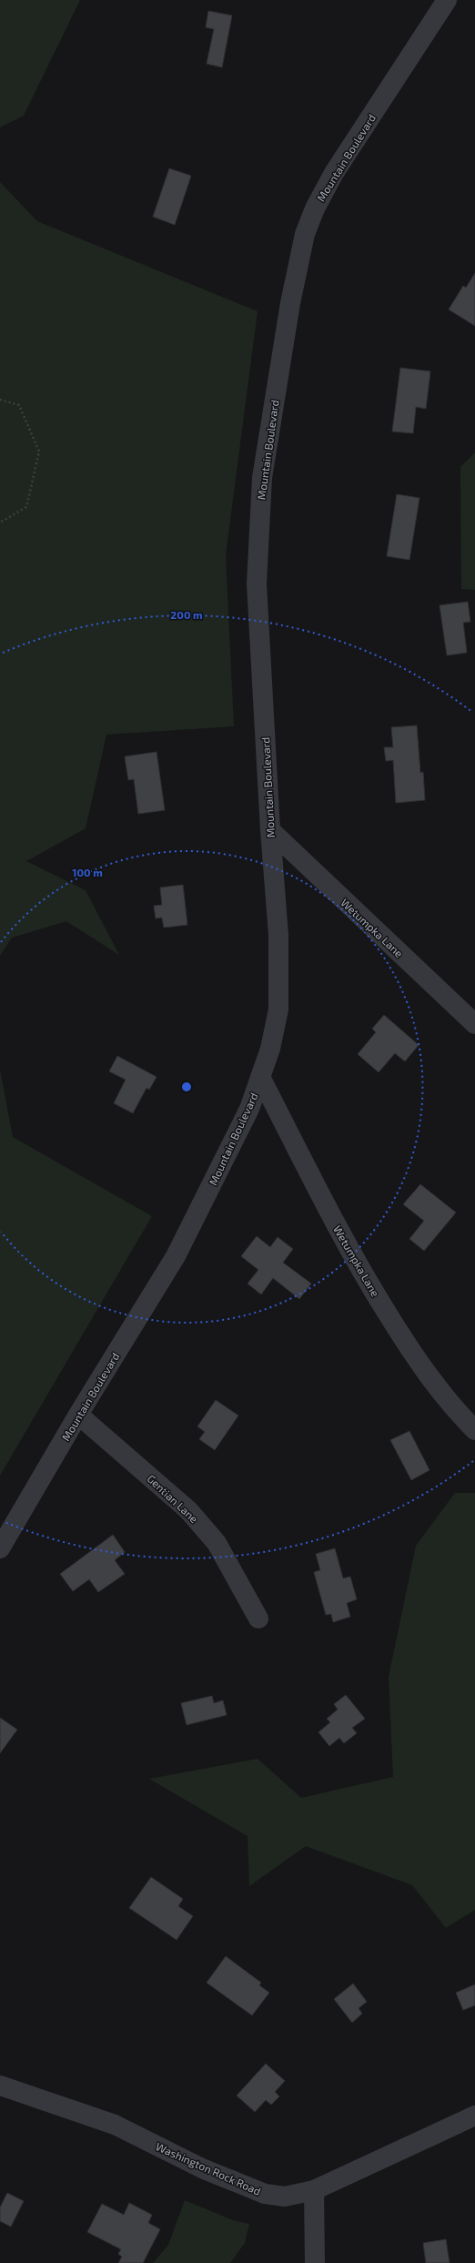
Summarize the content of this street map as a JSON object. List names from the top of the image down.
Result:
{
  "streets": {
    "street": [
      "Mountain Boulevard",
      "Wetumpka Lane",
      "Gentian Lane",
      "Washington Rock Road"
    ]
  },
  "crossings": [
    ["Mountain Boulevard", "Wetumpka Lane"],
    ["Mountain Boulevard", "Gentian Lane"]
  ],
  "rings": ["200 m", "100 m"]
}
